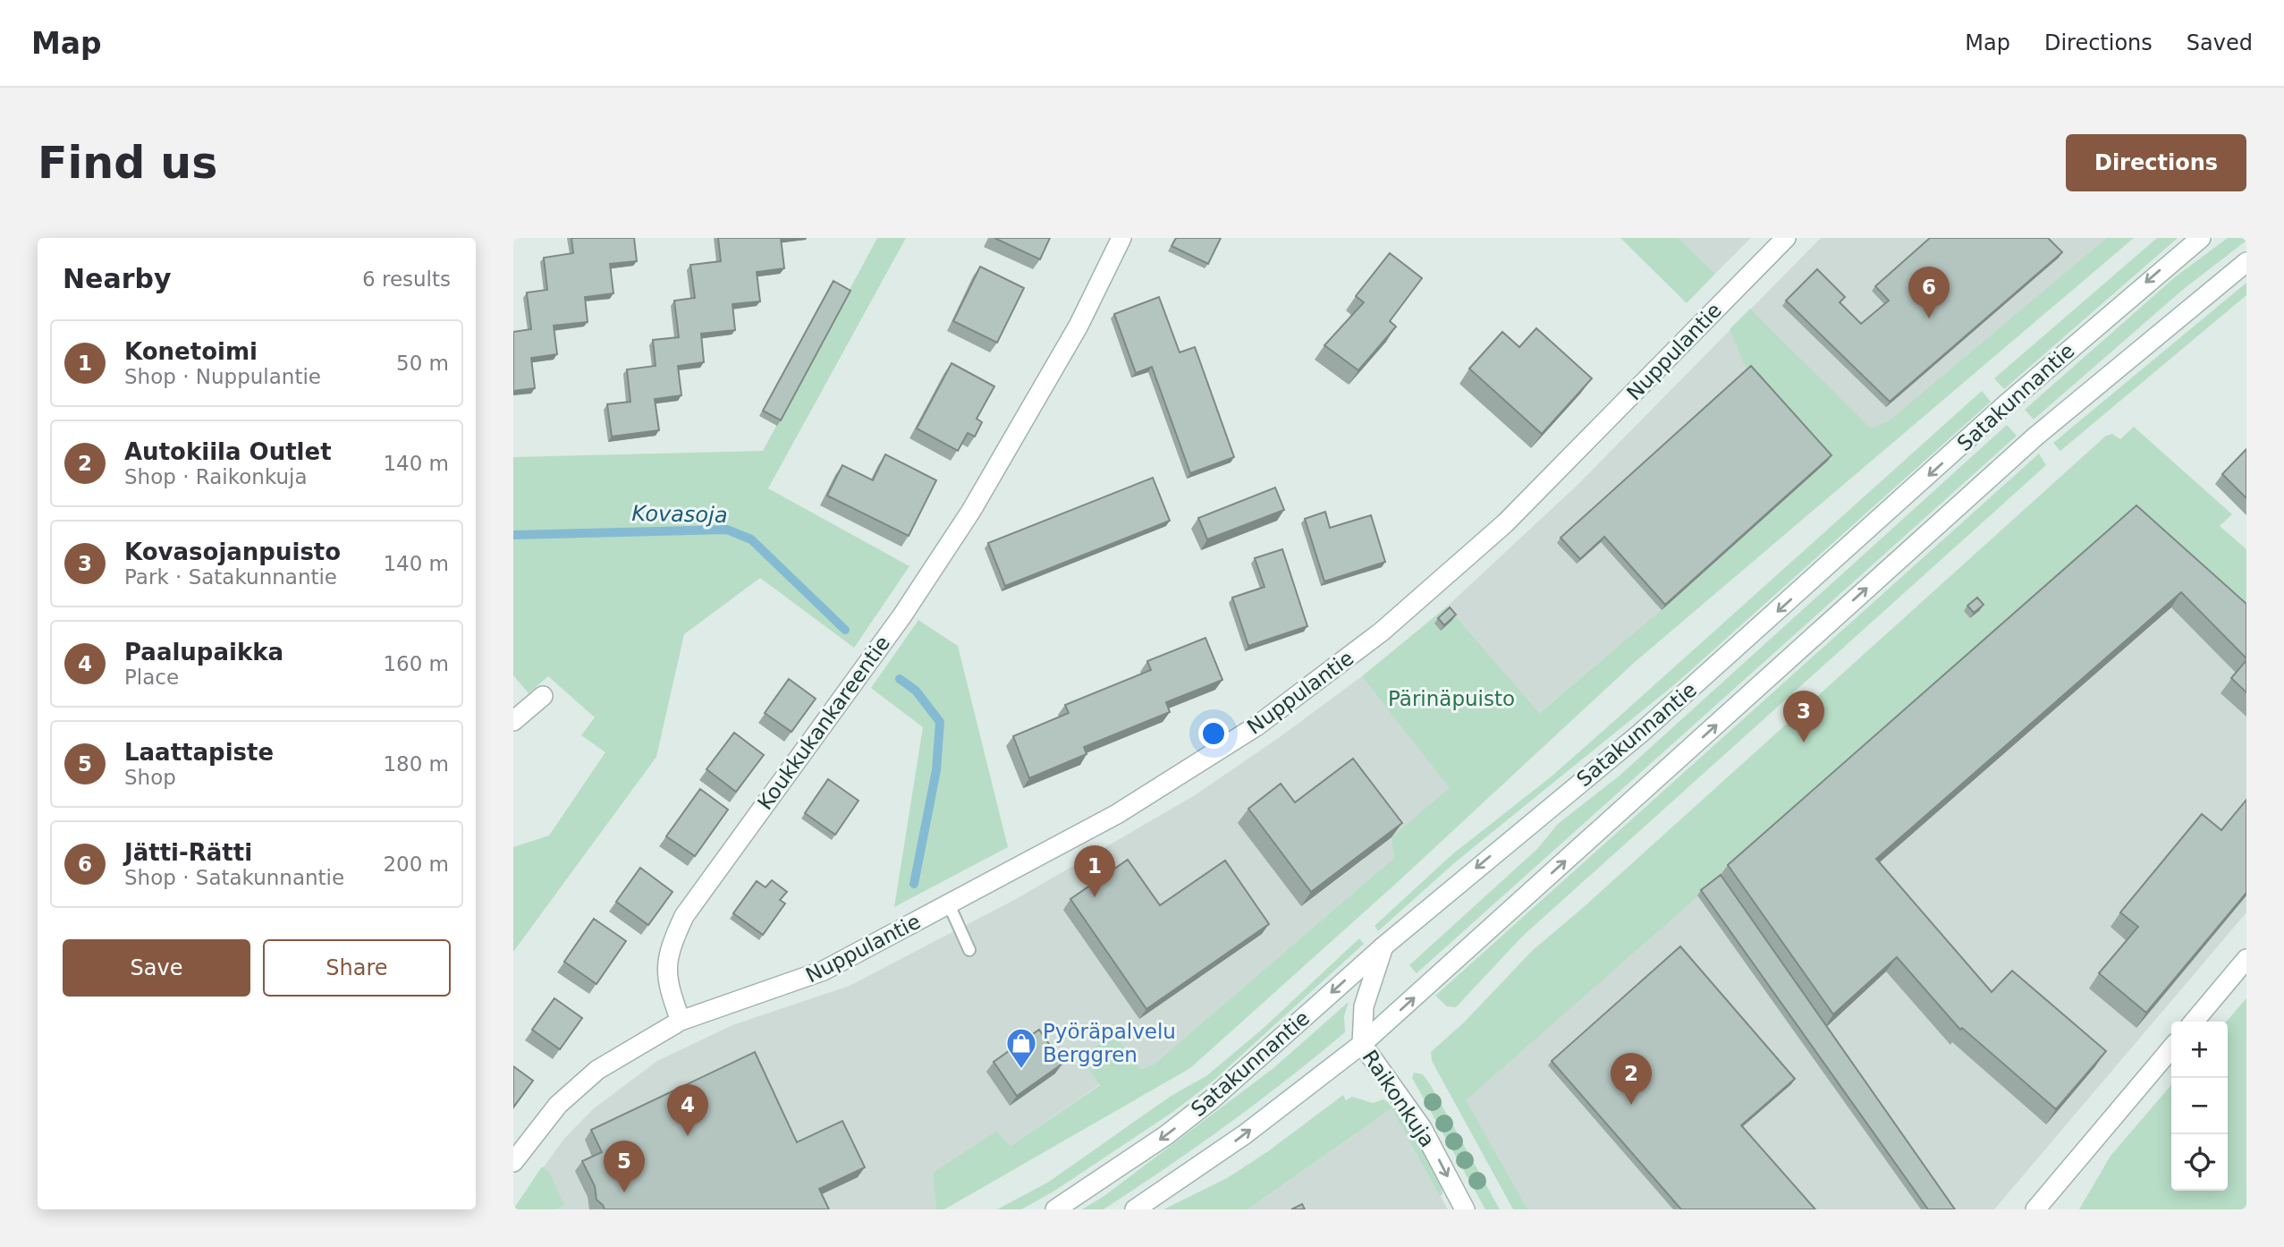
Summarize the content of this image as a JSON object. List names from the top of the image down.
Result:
{
  "streets": {
    "street": [
      "Nuppulantie",
      "Satakunnantie",
      "Koukkukankareentie",
      "Raikonkuja"
    ]
  },
  "crossings": [
    ["Nuppulantie", "Koukkukankareentie"],
    ["Satakunnantie", "Raikonkuja"]
  ],
  "one_way": ["Raikonkuja"],
  "water": ["Kovasoja"],
  "parks": ["Pärinäpuisto"],
  "places": {
    "shop": ["Pyöräpalvelu Berggren"]
  },
  "page": {
    "header": "Map",
    "nav": ["Map", "Directions", "Saved"],
    "buttons": [
      "Directions",
      ["Save", "Share"]
    ],
    "title": "Find us",
    "heading": ["Nearby", "6 results"],
    "pins": [
      "6",
      "3",
      "1",
      "2",
      "4",
      "5"
    ],
    "list": [
      {
        "mark": "1",
        "name": "Konetoimi",
        "note": "Shop · Nuppulantie",
        "value": "50 m"
      },
      {
        "mark": "2",
        "name": "Autokiila Outlet",
        "note": "Shop · Raikonkuja",
        "value": "140 m"
      },
      {
        "mark": "3",
        "name": "Kovasojanpuisto",
        "note": "Park · Satakunnantie",
        "value": "140 m"
      },
      {
        "mark": "4",
        "name": "Paalupaikka",
        "note": "Place",
        "value": "160 m"
      },
      {
        "mark": "5",
        "name": "Laattapiste",
        "note": "Shop",
        "value": "180 m"
      },
      {
        "mark": "6",
        "name": "Jätti-Rätti",
        "note": "Shop · Satakunnantie",
        "value": "200 m"
      }
    ],
    "map_buttons": ["+", "−"]
  }
}
